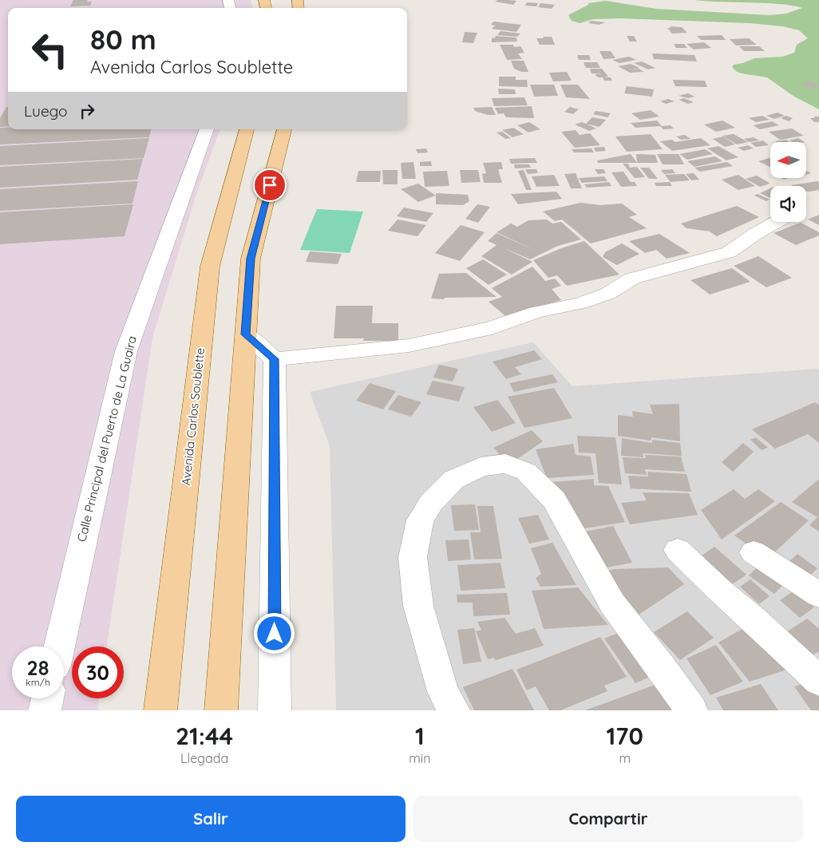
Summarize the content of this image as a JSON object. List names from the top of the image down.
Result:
{
  "streets": {
    "main road": ["Avenida Carlos Soublette"],
    "street": ["Calle Principal del Puerto de La Guaira"]
  },
  "north": "left",
  "page": {
    "turn": ["80 m", "Avenida Carlos Soublette"],
    "then": "Luego",
    "speed": "28 km/h",
    "limit": "30",
    "eta": [
      "21:44",
      "Llegada",
      "1",
      "min",
      "170",
      "m"
    ],
    "buttons": ["Salir", "Compartir"]
  }
}
